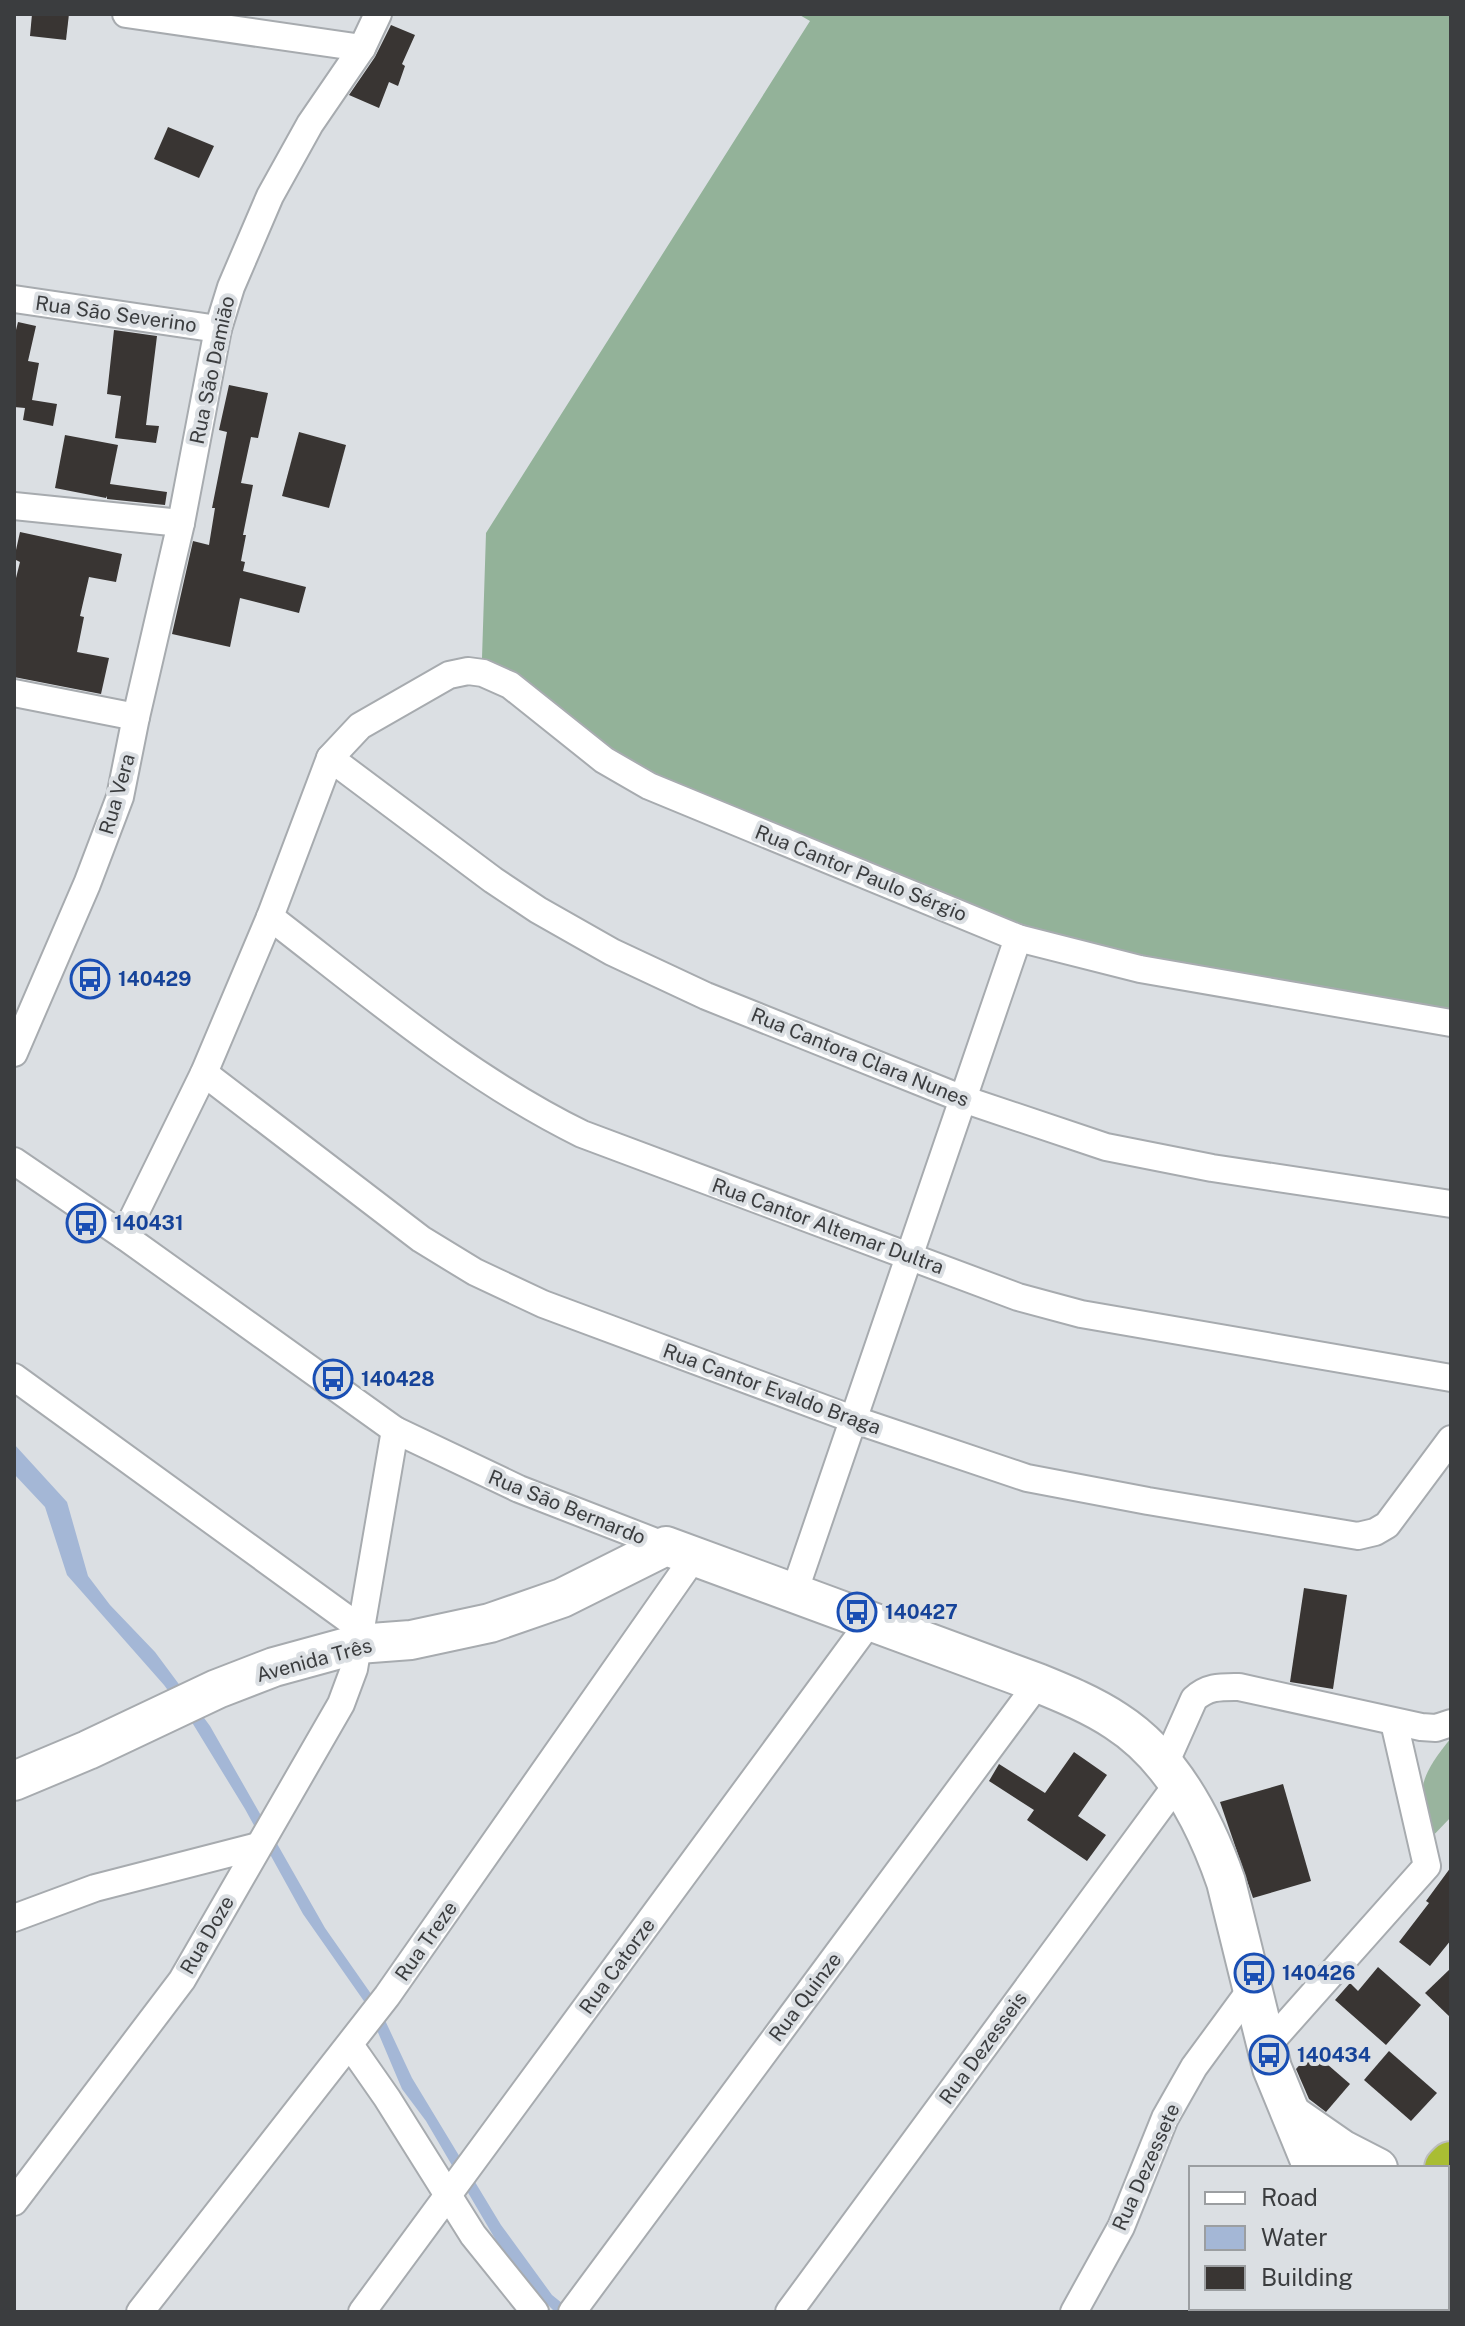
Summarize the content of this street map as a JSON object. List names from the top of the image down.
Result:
{
  "streets": {
    "street": [
      "Rua São Severino",
      "Rua São Damião",
      "Rua Vera",
      "Rua Cantor Paulo Sérgio",
      "Rua Cantora Clara Nunes",
      "Rua Cantor Altemar Dultra",
      "Rua Cantor Evaldo Braga",
      "Rua São Bernardo",
      "Avenida Três",
      "Rua Doze",
      "Rua Treze",
      "Rua Catorze",
      "Rua Quinze",
      "Rua Dezesseis",
      "Rua Dezessete"
    ]
  },
  "crossings": [
    ["Rua São Severino", "Rua São Damião"],
    ["Rua São Damião", "Rua Vera"],
    ["Rua Cantor Paulo Sérgio", "Rua Cantora Clara Nunes"],
    ["Rua São Bernardo", "Avenida Três"],
    ["Rua São Bernardo", "Rua Doze"],
    ["Rua São Bernardo", "Rua Treze"],
    ["Rua São Bernardo", "Rua Catorze"],
    ["Rua São Bernardo", "Rua Quinze"],
    ["Rua São Bernardo", "Rua Dezesseis"],
    ["Rua São Bernardo", "Rua Dezessete"],
    ["Avenida Três", "Rua Doze"],
    ["Avenida Três", "Rua Treze"]
  ],
  "places": {
    "bus stop": [
      "140429",
      "140431",
      "140428",
      "140427",
      "140426",
      "140434"
    ]
  },
  "legend": ["Road", "Water", "Building"]
}
